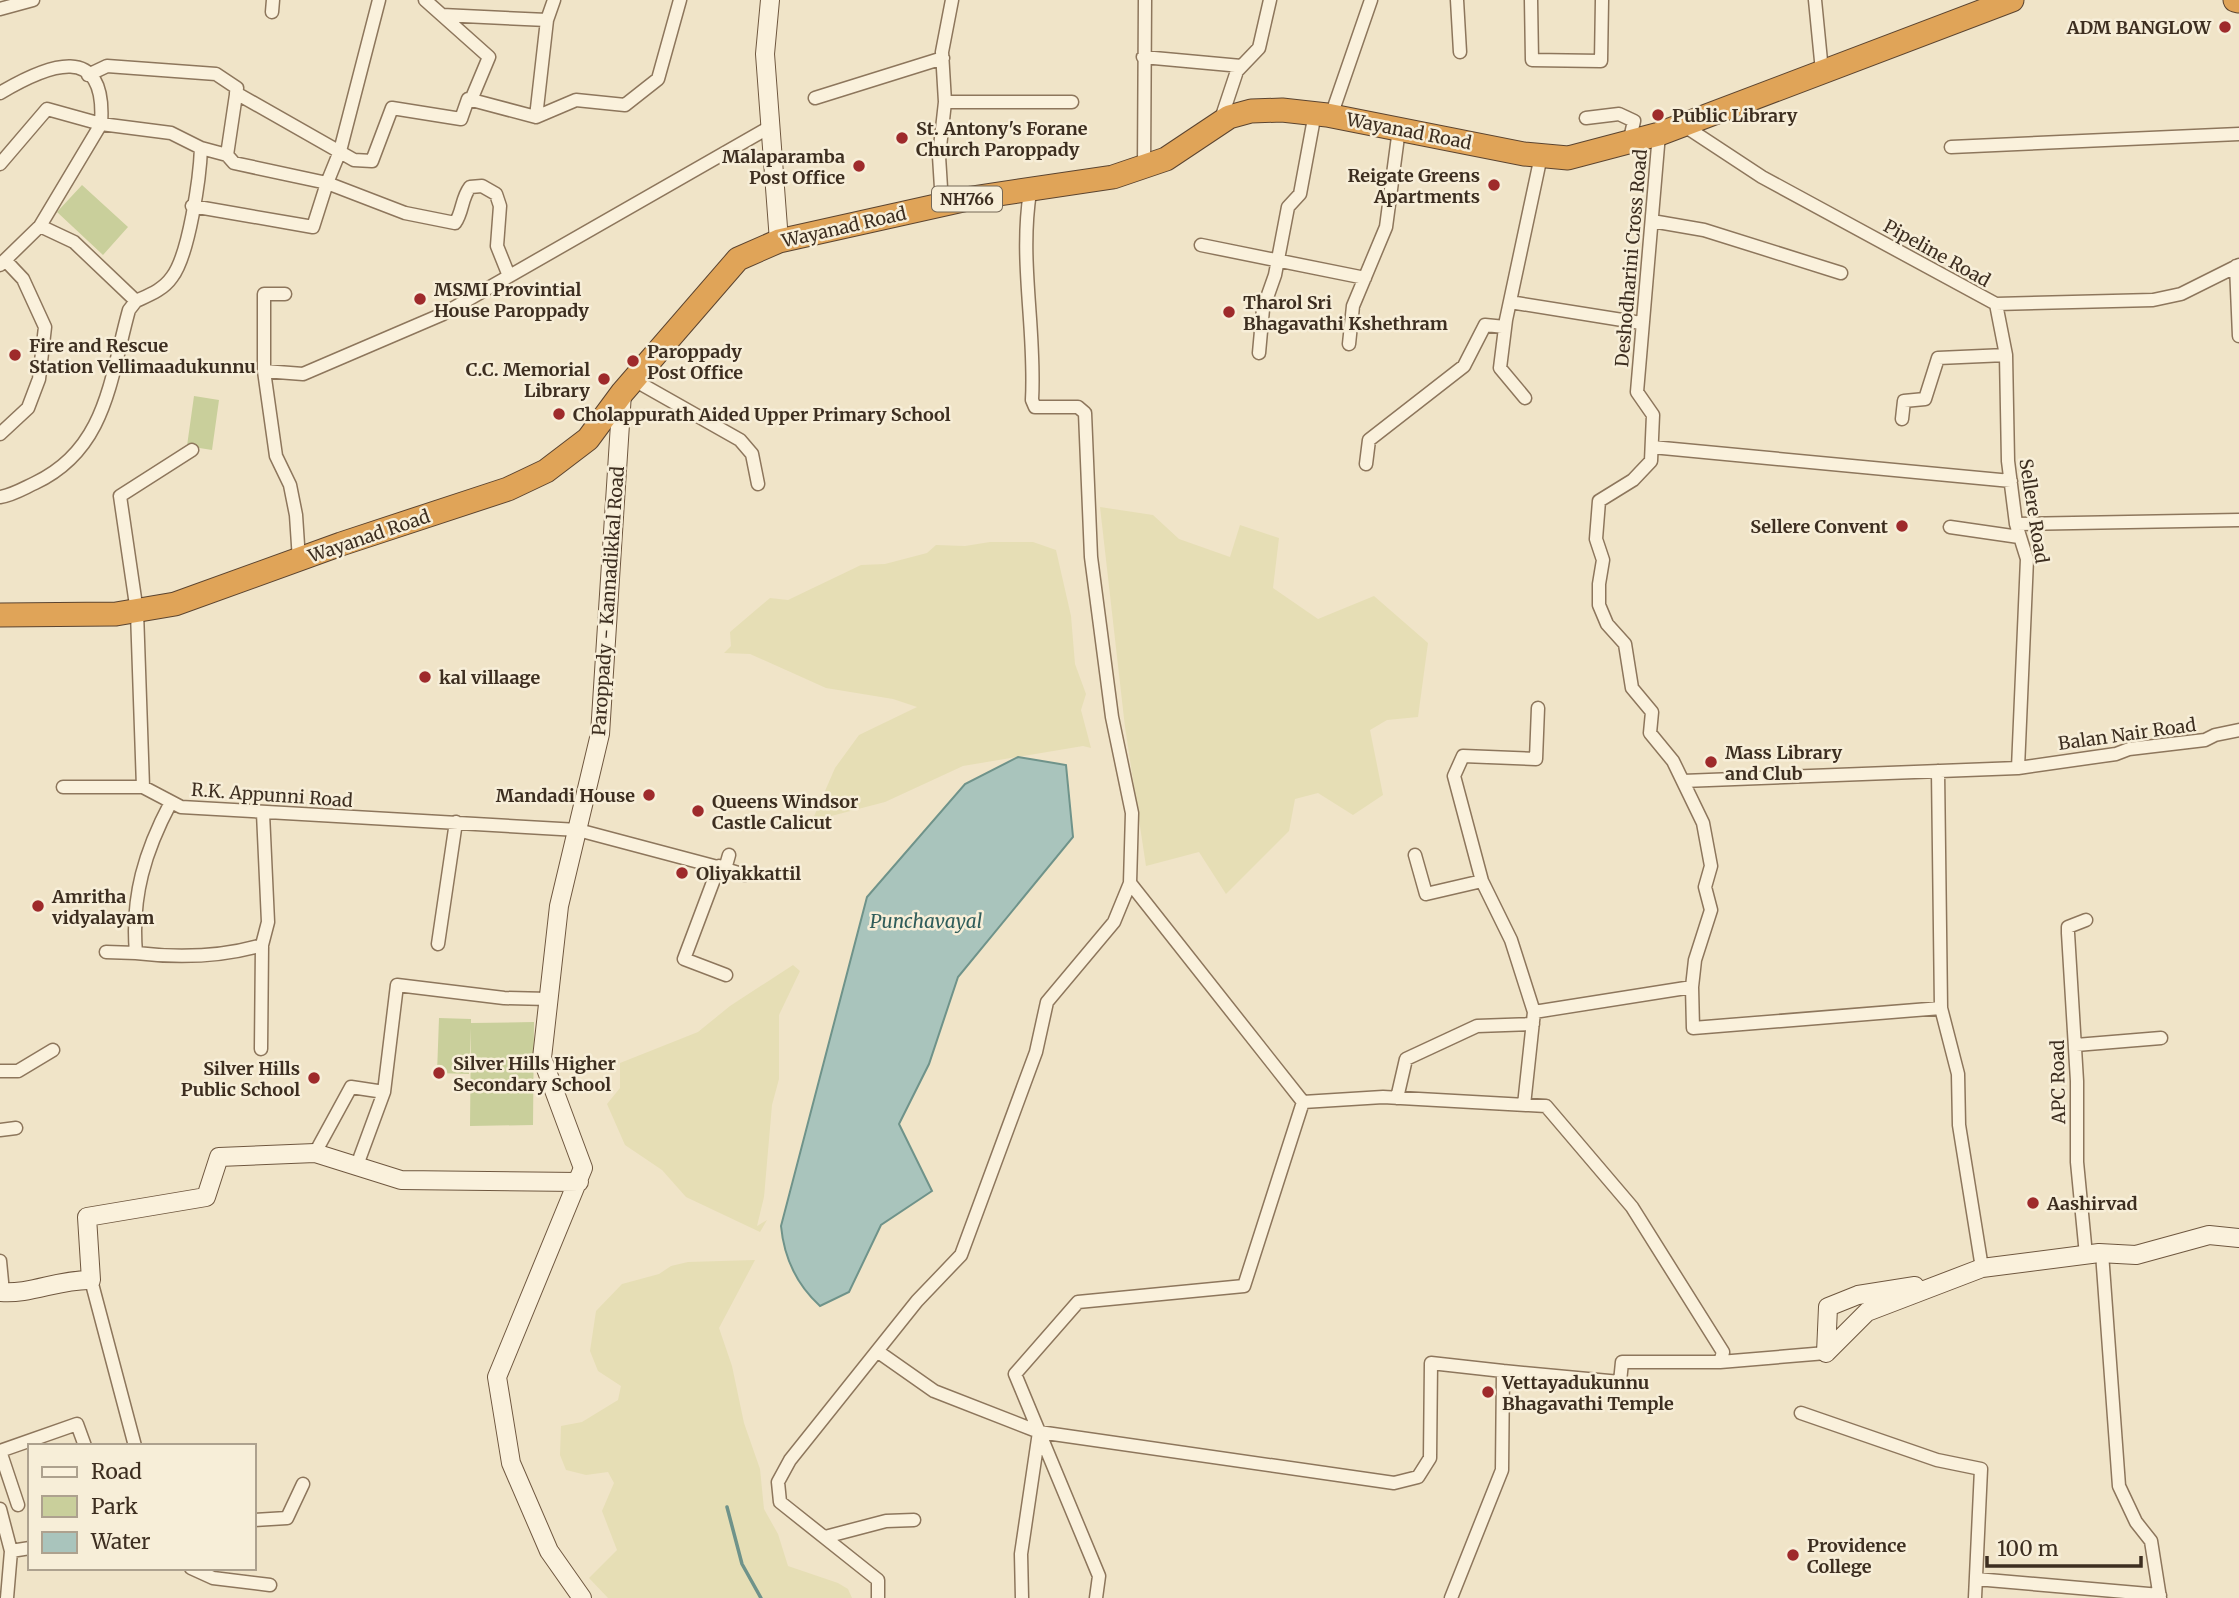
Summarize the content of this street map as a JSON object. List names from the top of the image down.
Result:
{
  "streets": {
    "highway": ["Wayanad Road", "NH766"],
    "main road": ["Paroppady - Kannadikkal Road"],
    "street": [
      "Pipeline Road",
      "Deshodharini Cross Road",
      "Sellere Road",
      "Balan Nair Road",
      "R.K. Appunni Road",
      "APC Road"
    ]
  },
  "crossings": [
    ["Wayanad Road", "Pipeline Road"],
    ["Wayanad Road", "Deshodharini Cross Road"],
    ["Wayanad Road", "Paroppady - Kannadikkal Road"],
    ["Pipeline Road", "Sellere Road"],
    ["Deshodharini Cross Road", "Balan Nair Road"],
    ["Sellere Road", "Balan Nair Road"],
    ["Paroppady - Kannadikkal Road", "R.K. Appunni Road"]
  ],
  "water": ["Punchavayal"],
  "places": [
    "ADM BANGLOW",
    "Public Library",
    "St. Antony's Forane Church Paroppady",
    "Malaparamba Post Office",
    "Reigate Greens Apartments",
    "MSMI Provintial House Paroppady",
    "Tharol Sri Bhagavathi Kshethram",
    "Fire and Rescue Station Vellimaadukunnu",
    "Paroppady Post Office",
    "C.C. Memorial Library",
    "Cholappurath Aided Upper Primary School",
    "Sellere Convent",
    "kal villaage",
    "Mass Library and Club",
    "Mandadi House",
    "Queens Windsor Castle Calicut",
    "Oliyakkattil",
    "Amritha vidyalayam",
    "Silver Hills Higher Secondary School",
    "Silver Hills Public School",
    "Aashirvad",
    "Vettayadukunnu Bhagavathi Temple",
    "Providence College"
  ],
  "legend": ["Road", "Park", "Water"],
  "scale_bar": "100 m"
}
